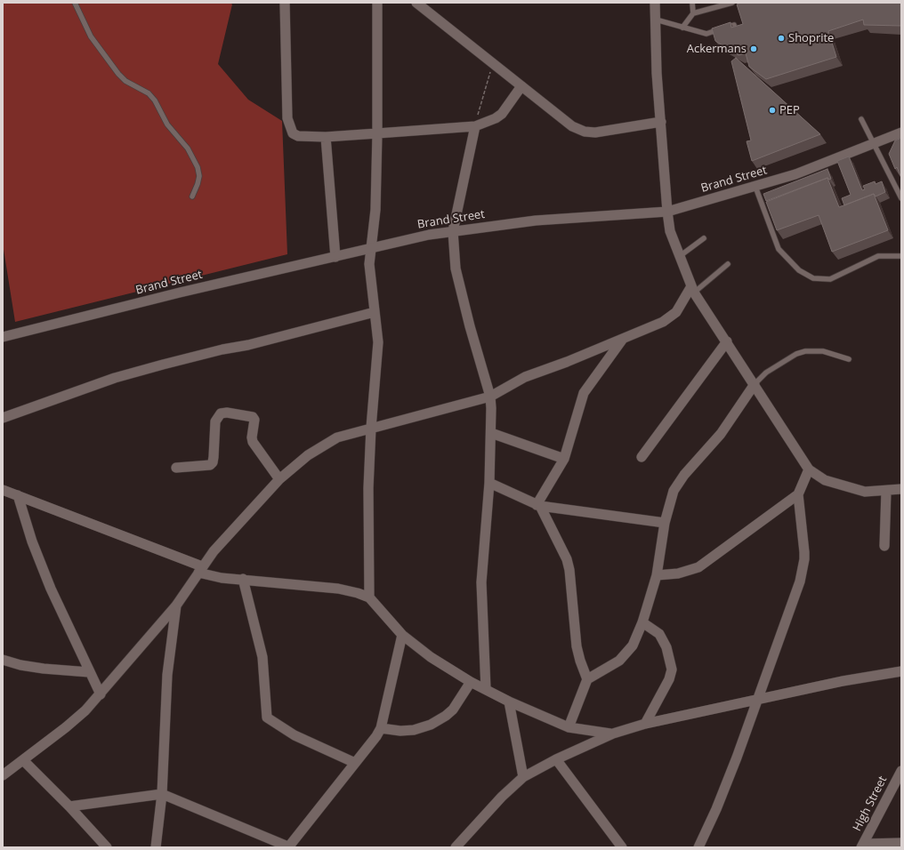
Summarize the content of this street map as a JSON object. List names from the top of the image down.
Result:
{
  "streets": {
    "street": ["Brand Street", "High Street"]
  },
  "places": ["Shoprite", "Ackermans", "PEP"]
}
